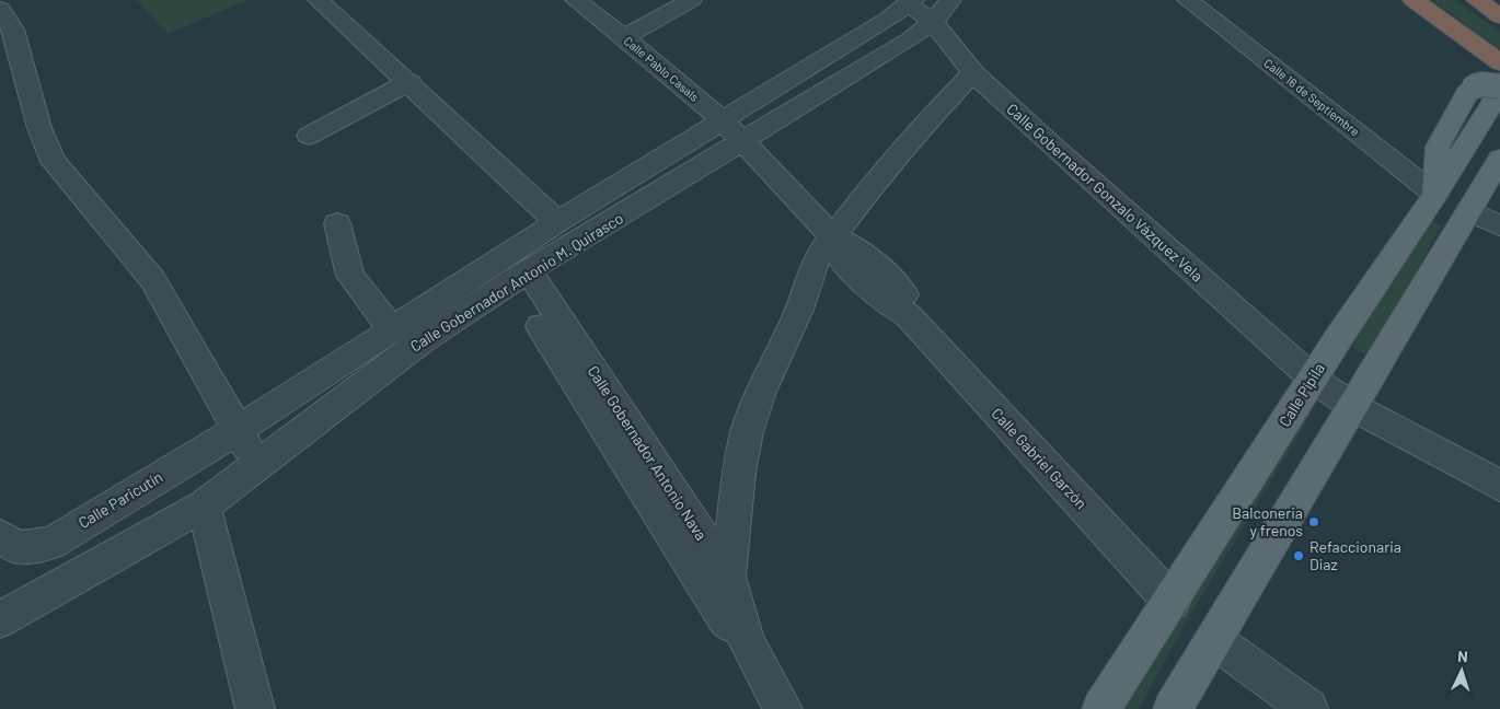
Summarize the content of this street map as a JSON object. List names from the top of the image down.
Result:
{
  "streets": {
    "main road": ["Calle Pípila"],
    "street": [
      "Calle Pablo Casals",
      "Calle 16 de Septiembre",
      "Calle Gobernador Gonzalo Vázquez Vela",
      "Calle Gobernador Antonio M. Quirasco",
      "Calle Gobernador Antonio Nava",
      "Calle Gabriel Garzón",
      "Calle Paricutín"
    ]
  },
  "crossings": [
    ["Calle Pablo Casals", "Calle Gobernador Antonio M. Quirasco"],
    ["Calle Pablo Casals", "Calle Gabriel Garzón"],
    ["Calle 16 de Septiembre", "Calle Pípila"],
    ["Calle Gobernador Gonzalo Vázquez Vela", "Calle Gobernador Antonio M. Quirasco"],
    ["Calle Gobernador Gonzalo Vázquez Vela", "Calle Pípila"],
    ["Calle Gobernador Antonio M. Quirasco", "Calle Gobernador Antonio Nava"],
    ["Calle Gobernador Antonio M. Quirasco", "Calle Gabriel Garzón"],
    ["Calle Gobernador Antonio M. Quirasco", "Calle Paricutín"],
    ["Calle Pípila", "Calle Gabriel Garzón"]
  ],
  "places": ["Balconeria y frenos", "Refaccionaria Diaz"],
  "north": "top"
}
